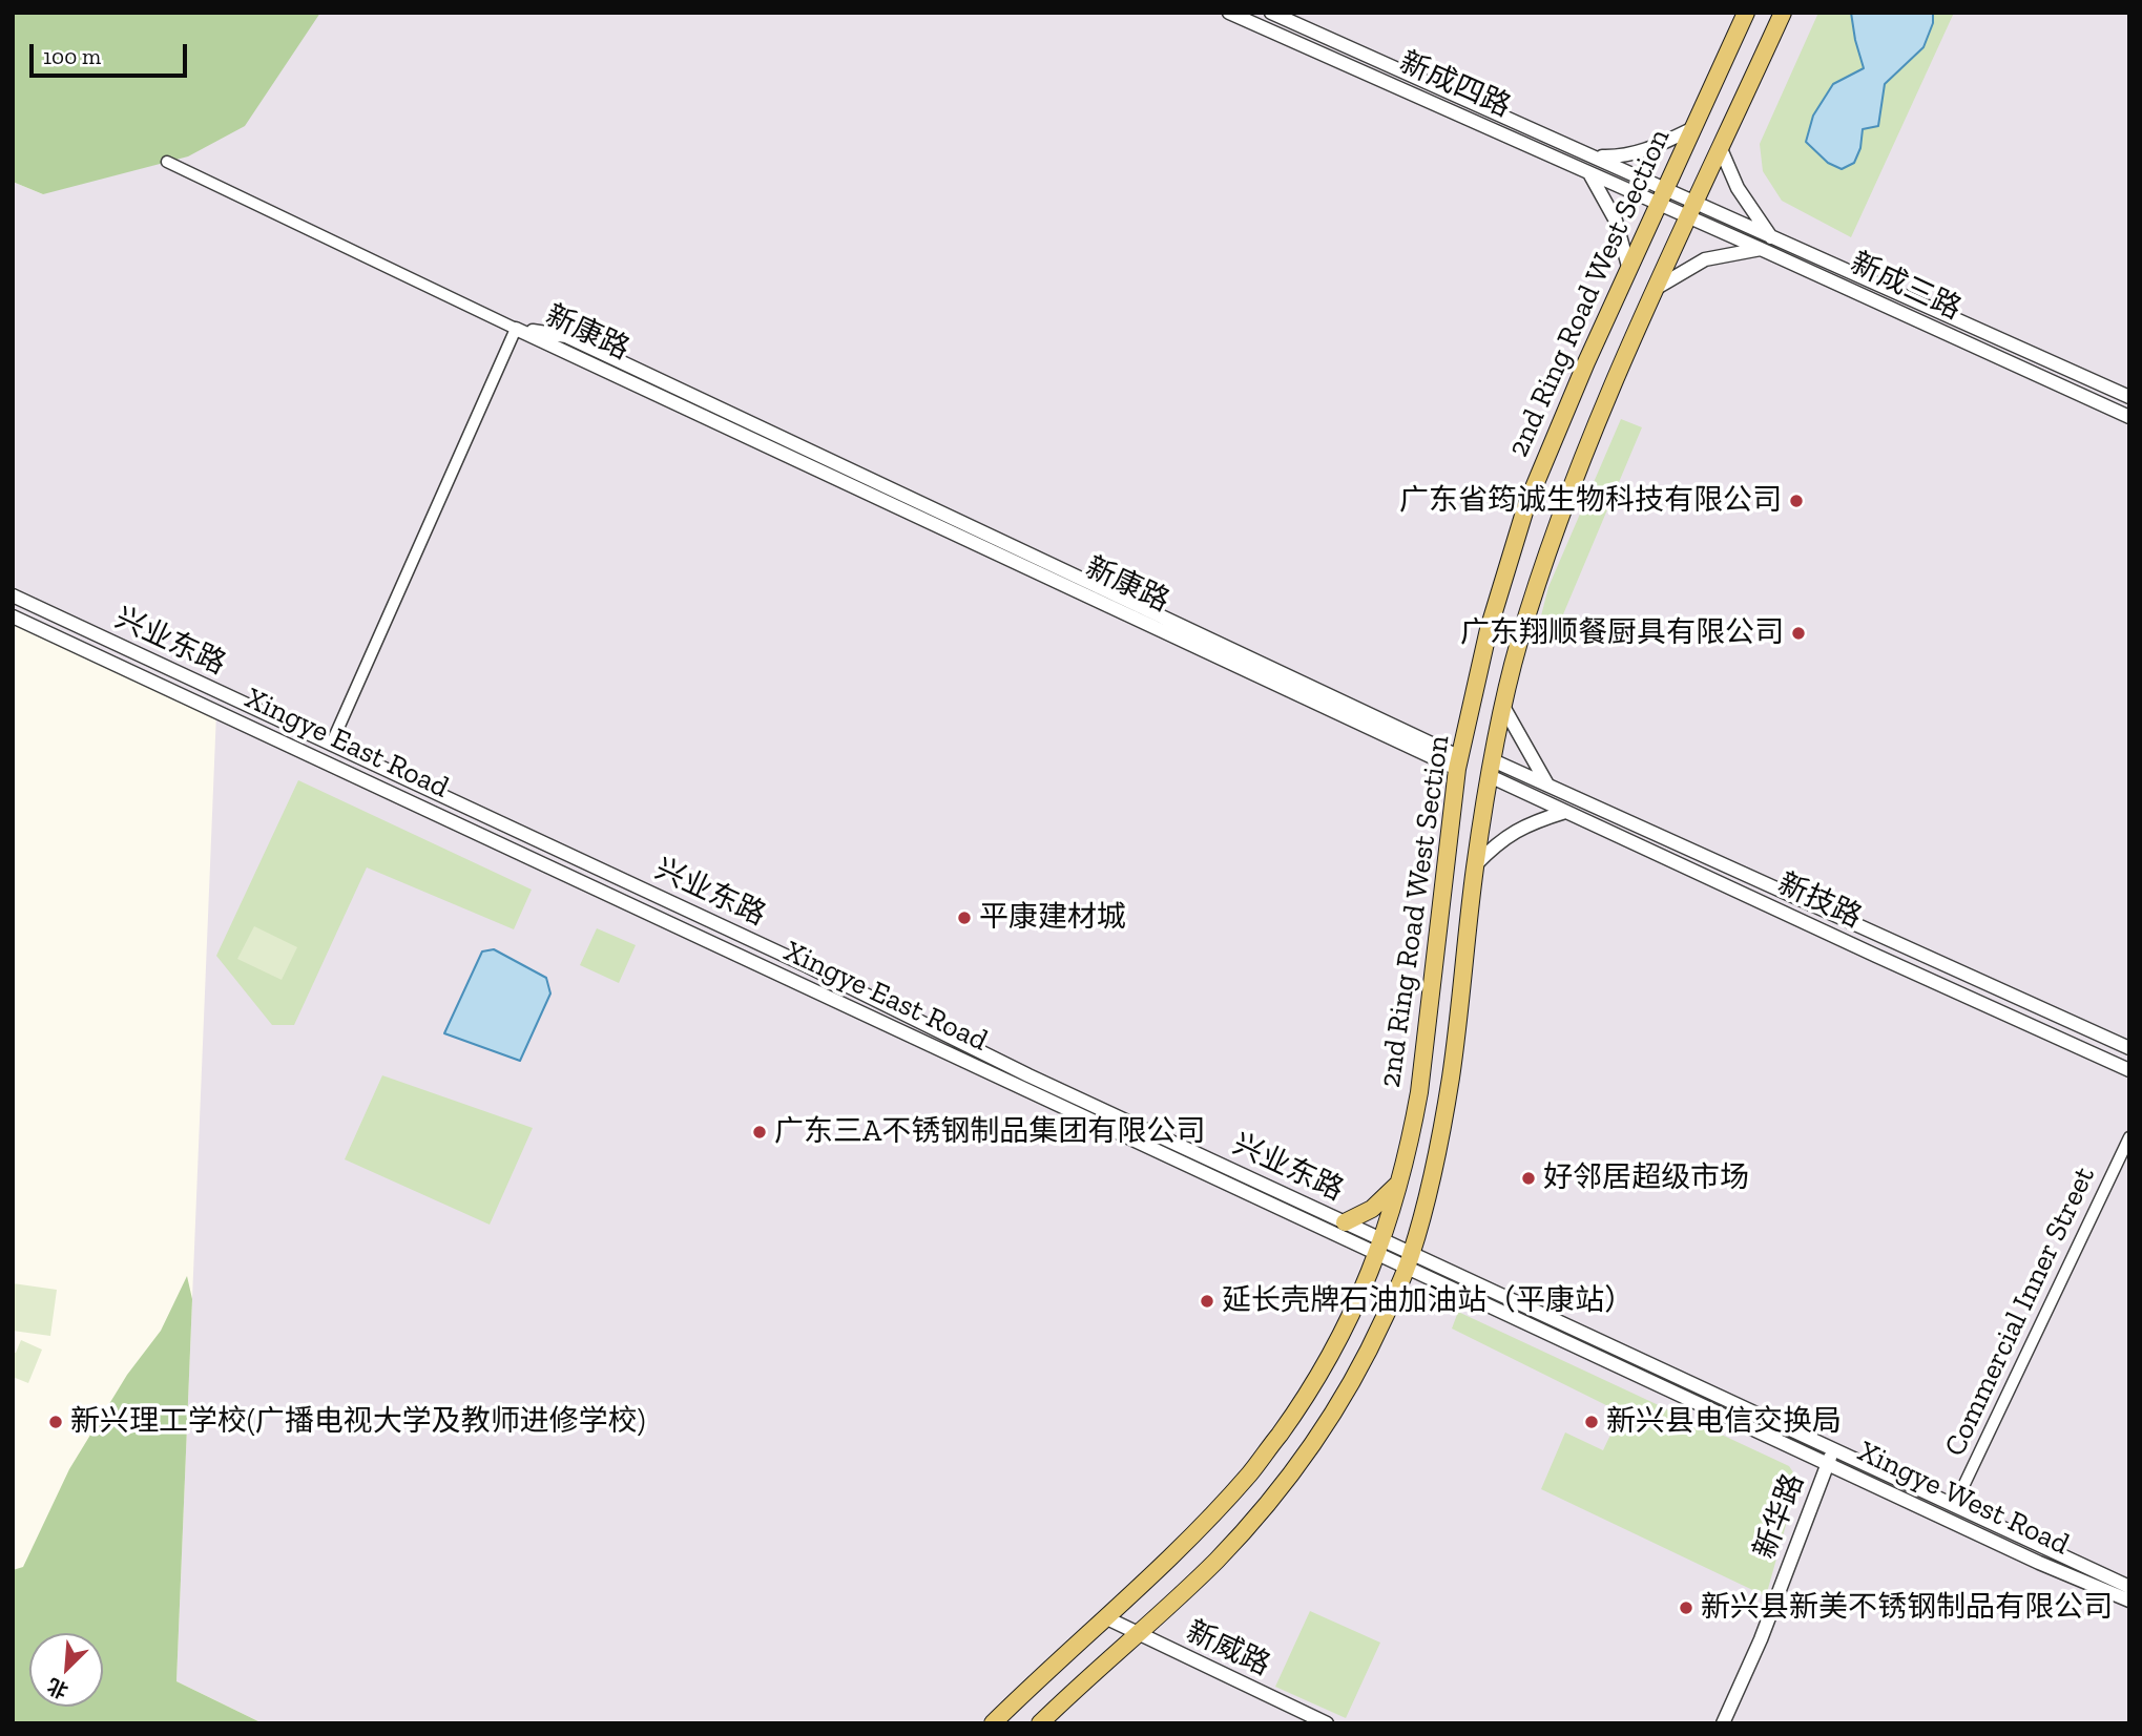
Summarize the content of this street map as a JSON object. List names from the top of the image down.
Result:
{
  "streets": {
    "main road": ["2nd Ring Road West Section"],
    "street": [
      "新成四路",
      "新成三路",
      "新康路",
      "兴业东路",
      "Xingye East Road",
      "新技路",
      "Commercial Inner Street",
      "Xingye West Road",
      "新华路",
      "新威路"
    ]
  },
  "crossings": [
    ["新成四路", "新成三路"],
    ["新成四路", "2nd Ring Road West Section"],
    ["新成三路", "2nd Ring Road West Section"],
    ["2nd Ring Road West Section", "新康路"],
    ["2nd Ring Road West Section", "兴业东路"],
    ["2nd Ring Road West Section", "Xingye East Road"],
    ["2nd Ring Road West Section", "新技路"],
    ["2nd Ring Road West Section", "Xingye West Road"],
    ["2nd Ring Road West Section", "新威路"],
    ["兴业东路", "Xingye East Road"],
    ["兴业东路", "Xingye West Road"],
    ["Xingye East Road", "Xingye West Road"],
    ["Xingye West Road", "新华路"]
  ],
  "places": [
    "广东省筠诚生物科技有限公司",
    "广东翔顺餐厨具有限公司",
    "平康建材城",
    "广东三A不锈钢制品集团有限公司",
    "好邻居超级市场",
    "延长壳牌石油加油站（平康站）",
    "新兴理工学校(广播电视大学及教师进修学校)",
    "新兴县电信交换局",
    "新兴县新美不锈钢制品有限公司"
  ],
  "scale_bar": "100 m",
  "north": "bottom left"
}
